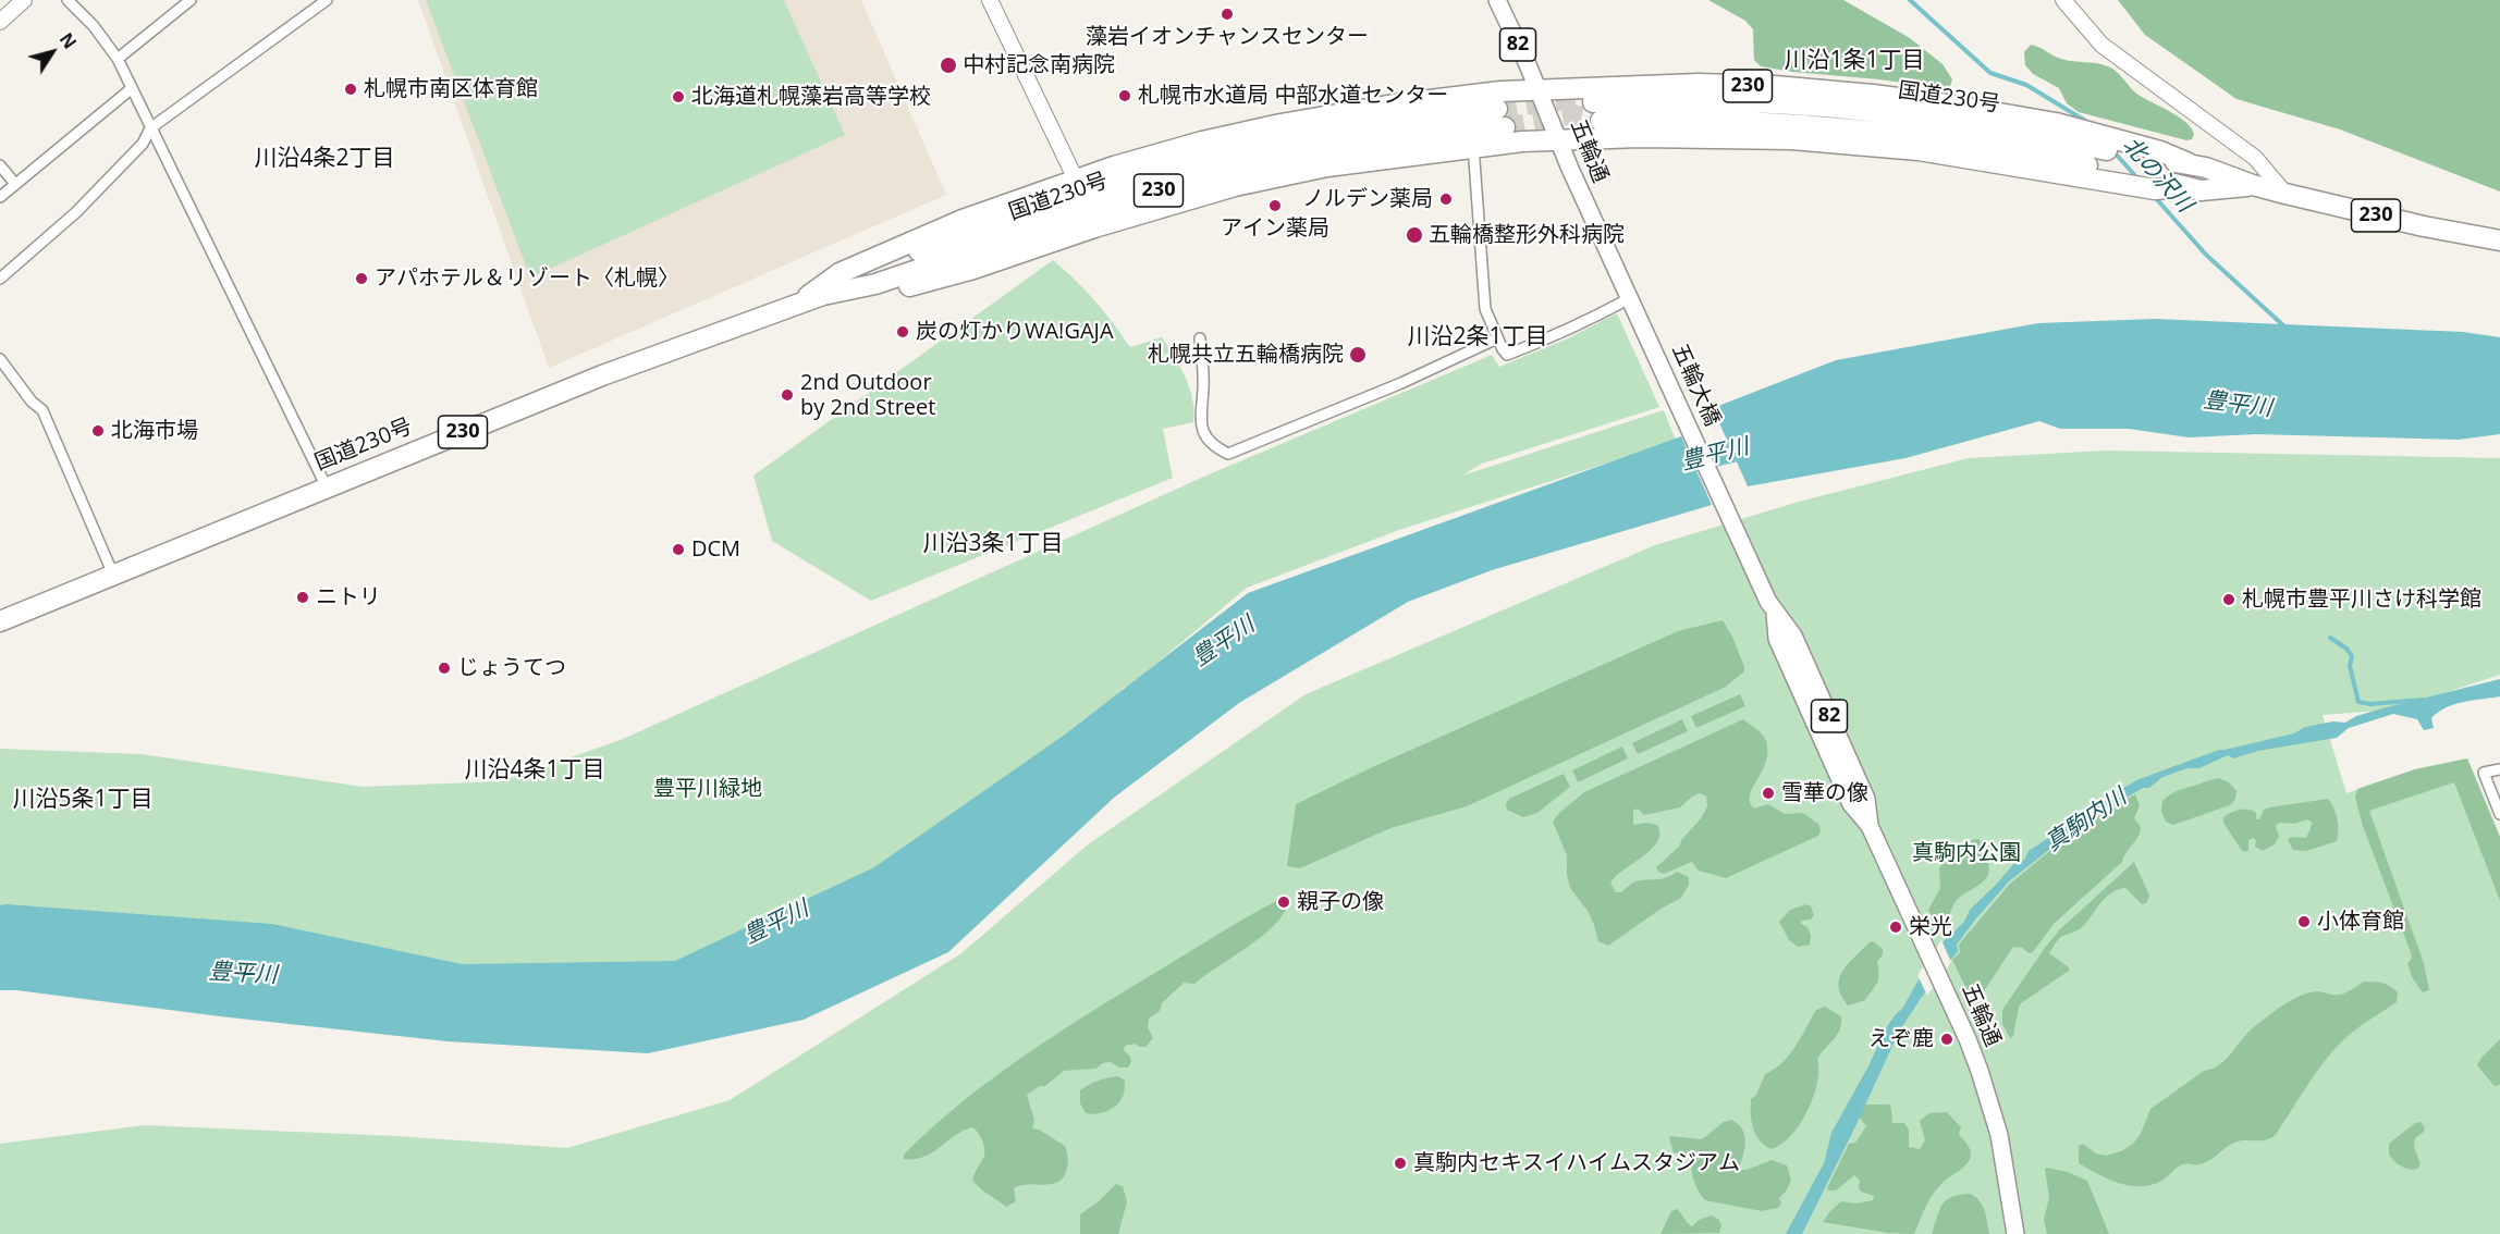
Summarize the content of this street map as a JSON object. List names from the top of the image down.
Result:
{
  "streets": {
    "highway": ["230", "国道230号"],
    "main road": ["82", "五輪通", "五輪大橋"]
  },
  "crossings": [
    ["230", "国道230号"],
    ["230", "五輪通"],
    ["五輪通", "五輪大橋"]
  ],
  "districts": [
    "川沿1条1丁目",
    "川沿4条2丁目",
    "川沿2条1丁目",
    "川沿3条1丁目",
    "川沿4条1丁目",
    "川沿5条1丁目"
  ],
  "water": ["北の沢川", "豊平川", "真駒内川"],
  "parks": ["豊平川緑地", "真駒内公園"],
  "places": [
    "藻岩イオンチャンスセンター",
    "中村記念南病院",
    "札幌市南区体育館",
    "札幌市水道局 中部水道センター",
    "北海道札幌藻岩高等学校",
    "ノルデン薬局",
    "アイン薬局",
    "五輪橋整形外科病院",
    "アパホテル＆リゾート〈札幌〉",
    "炭の灯かりWA!GAJA",
    "札幌共立五輪橋病院",
    "2nd Outdoor by 2nd Street",
    "北海市場",
    "DCM",
    "ニトリ",
    "札幌市豊平川さけ科学館",
    "じょうてつ",
    "雪華の像",
    "親子の像",
    "小体育館",
    "栄光",
    "えぞ鹿",
    "真駒内セキスイハイムスタジアム"
  ],
  "north": "top right"
}
